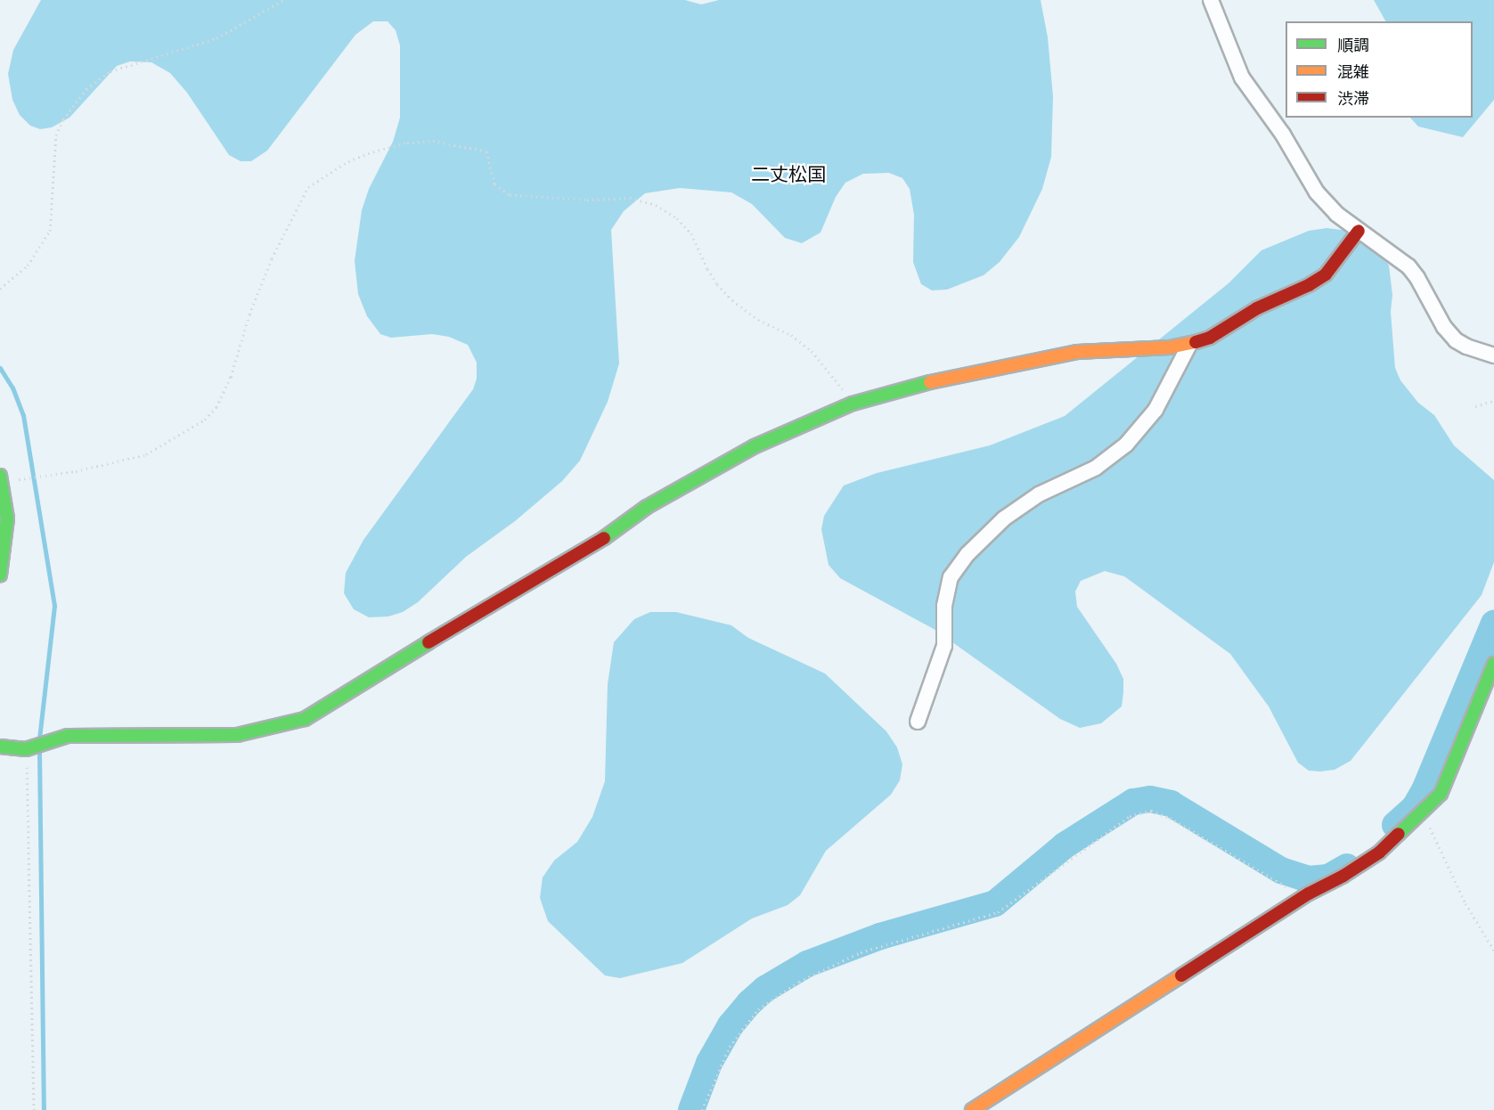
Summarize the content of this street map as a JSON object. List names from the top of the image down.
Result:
{
  "districts": ["二丈松国"],
  "legend": ["順調", "混雑", "渋滞"]
}
